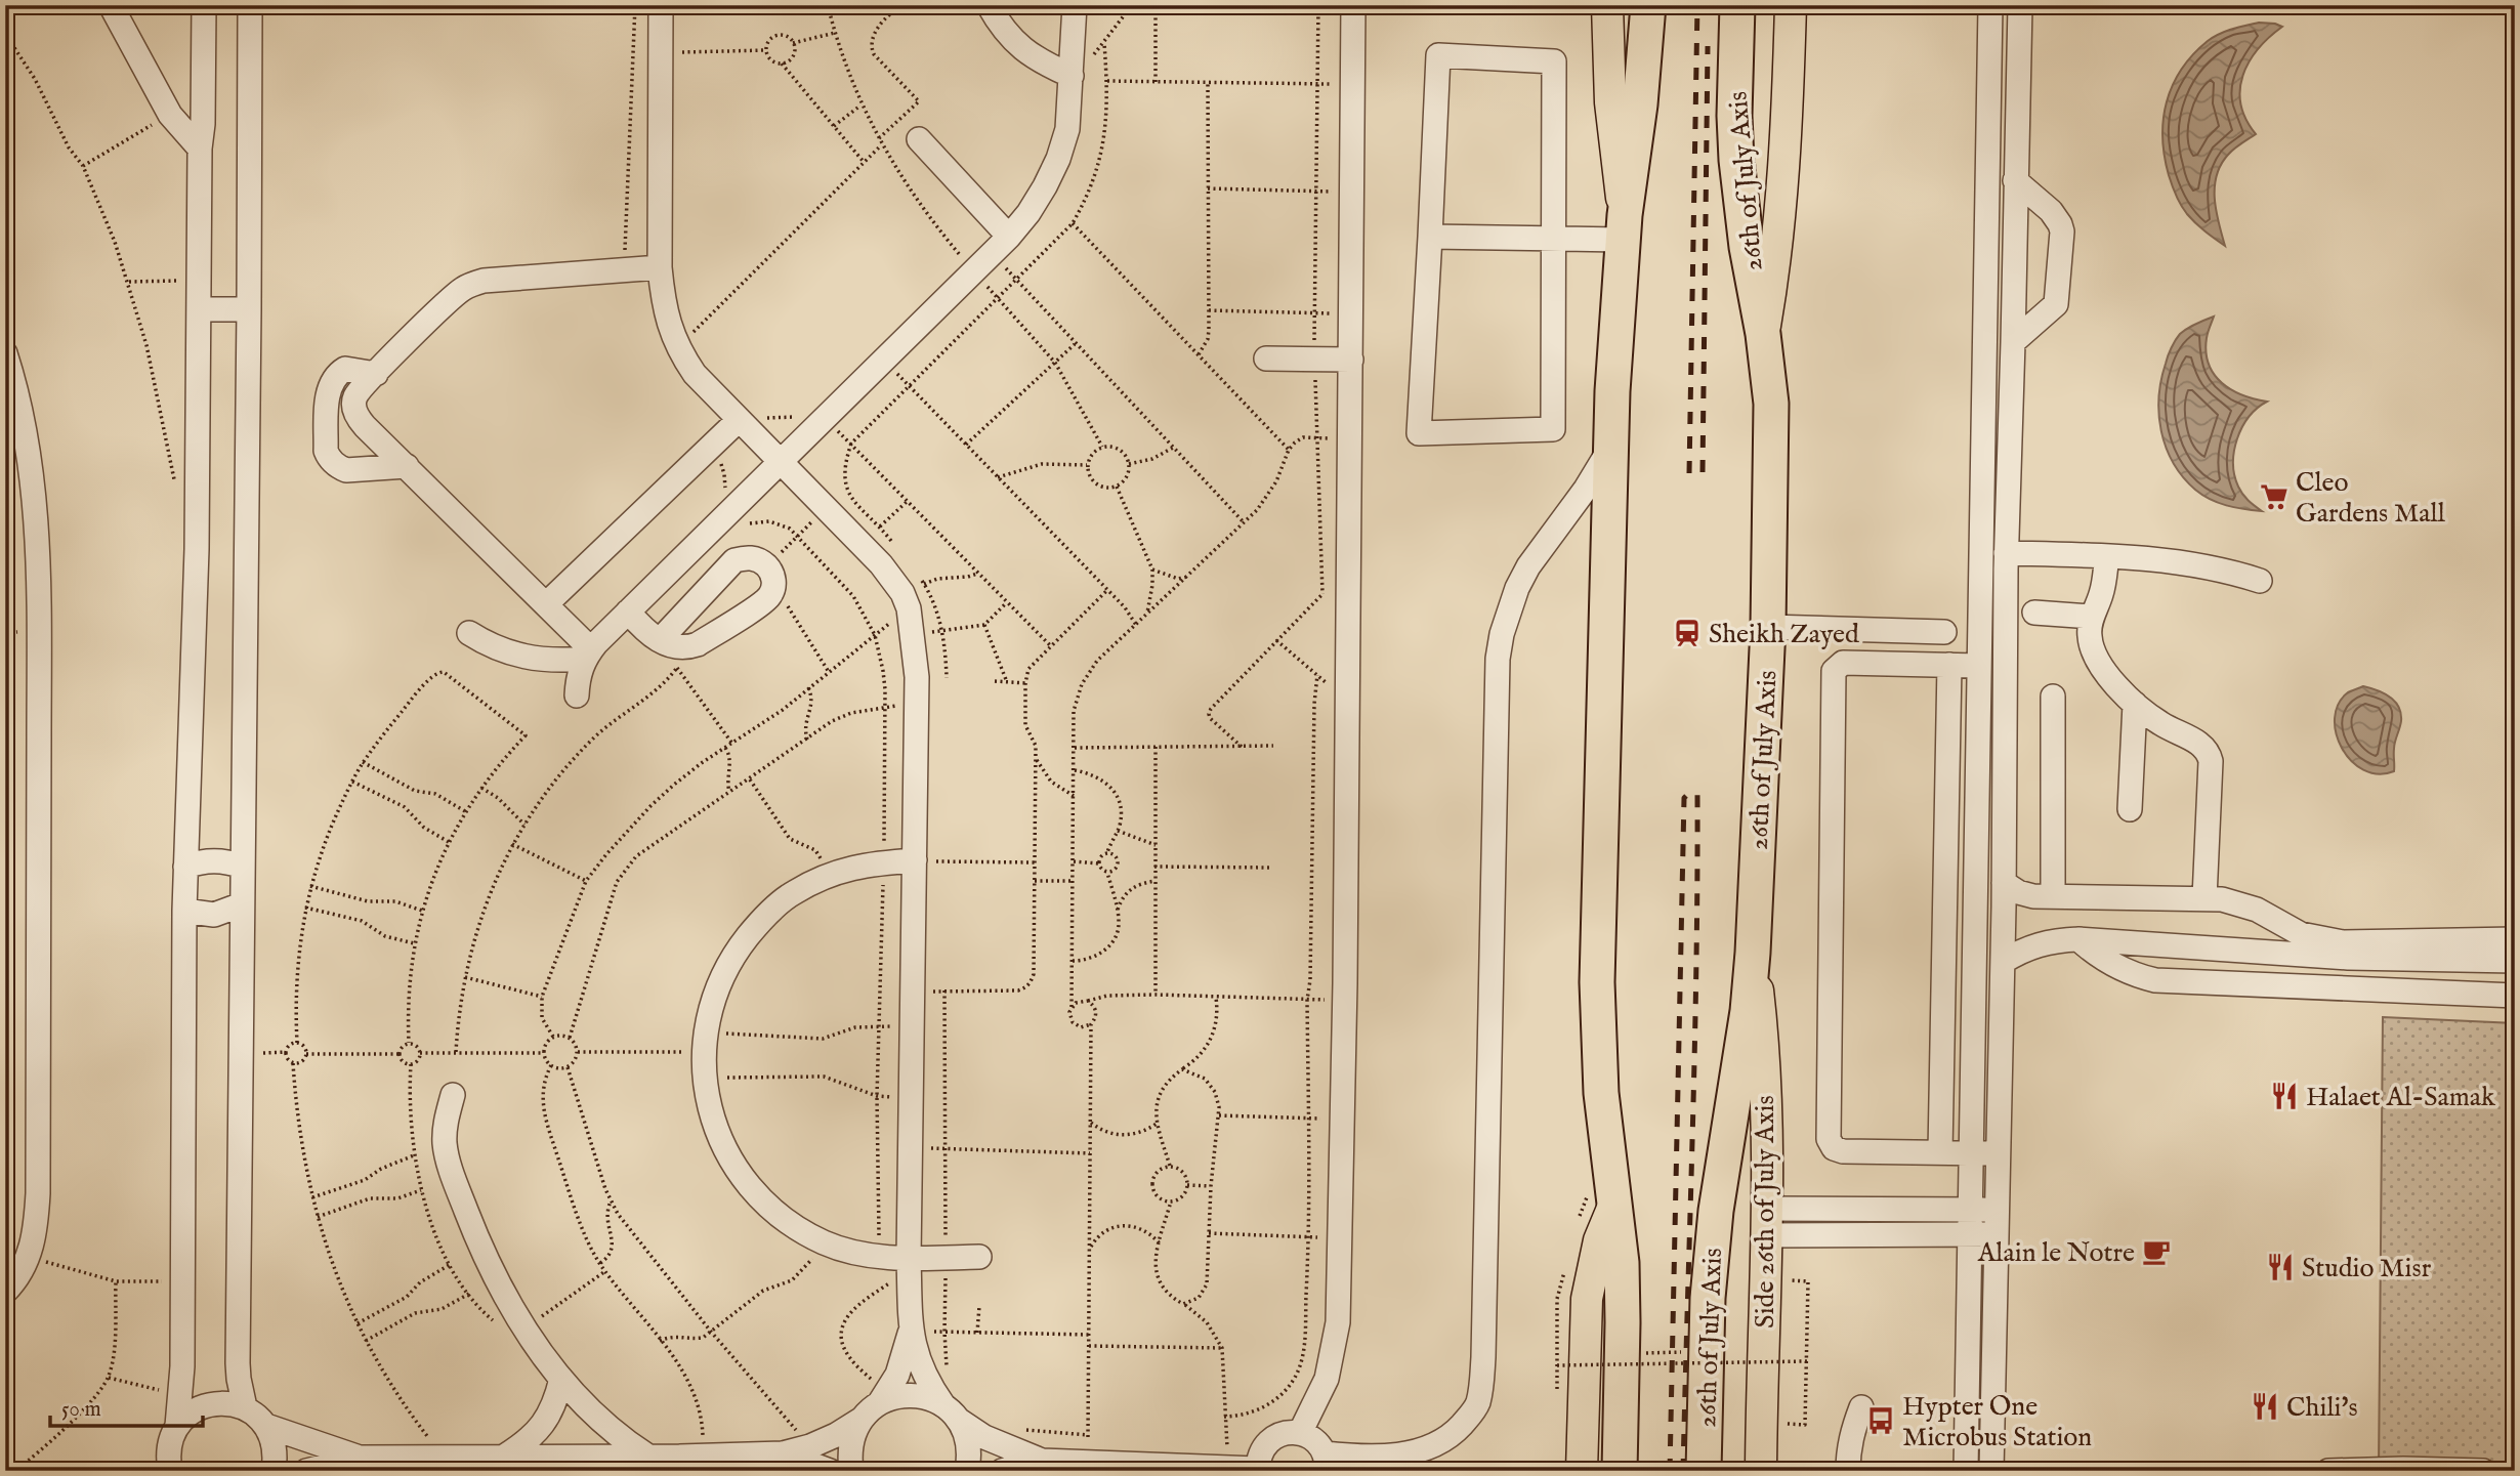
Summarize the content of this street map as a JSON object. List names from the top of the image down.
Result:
{
  "streets": {
    "highway": ["26th of July Axis"],
    "main road": ["Side 26th of July Axis"]
  },
  "crossings": [
    ["26th of July Axis", "Side 26th of July Axis"]
  ],
  "places": {
    "supermarket": ["Cleo Gardens Mall"],
    "station": ["Sheikh Zayed"],
    "restaurant": ["Halaet Al-Samak", "Studio Misr", "Chili's"],
    "cafe": ["Alain le Notre"],
    "bus stop": ["Hypter One Microbus Station"]
  },
  "scale_bar": "50 m"
}
